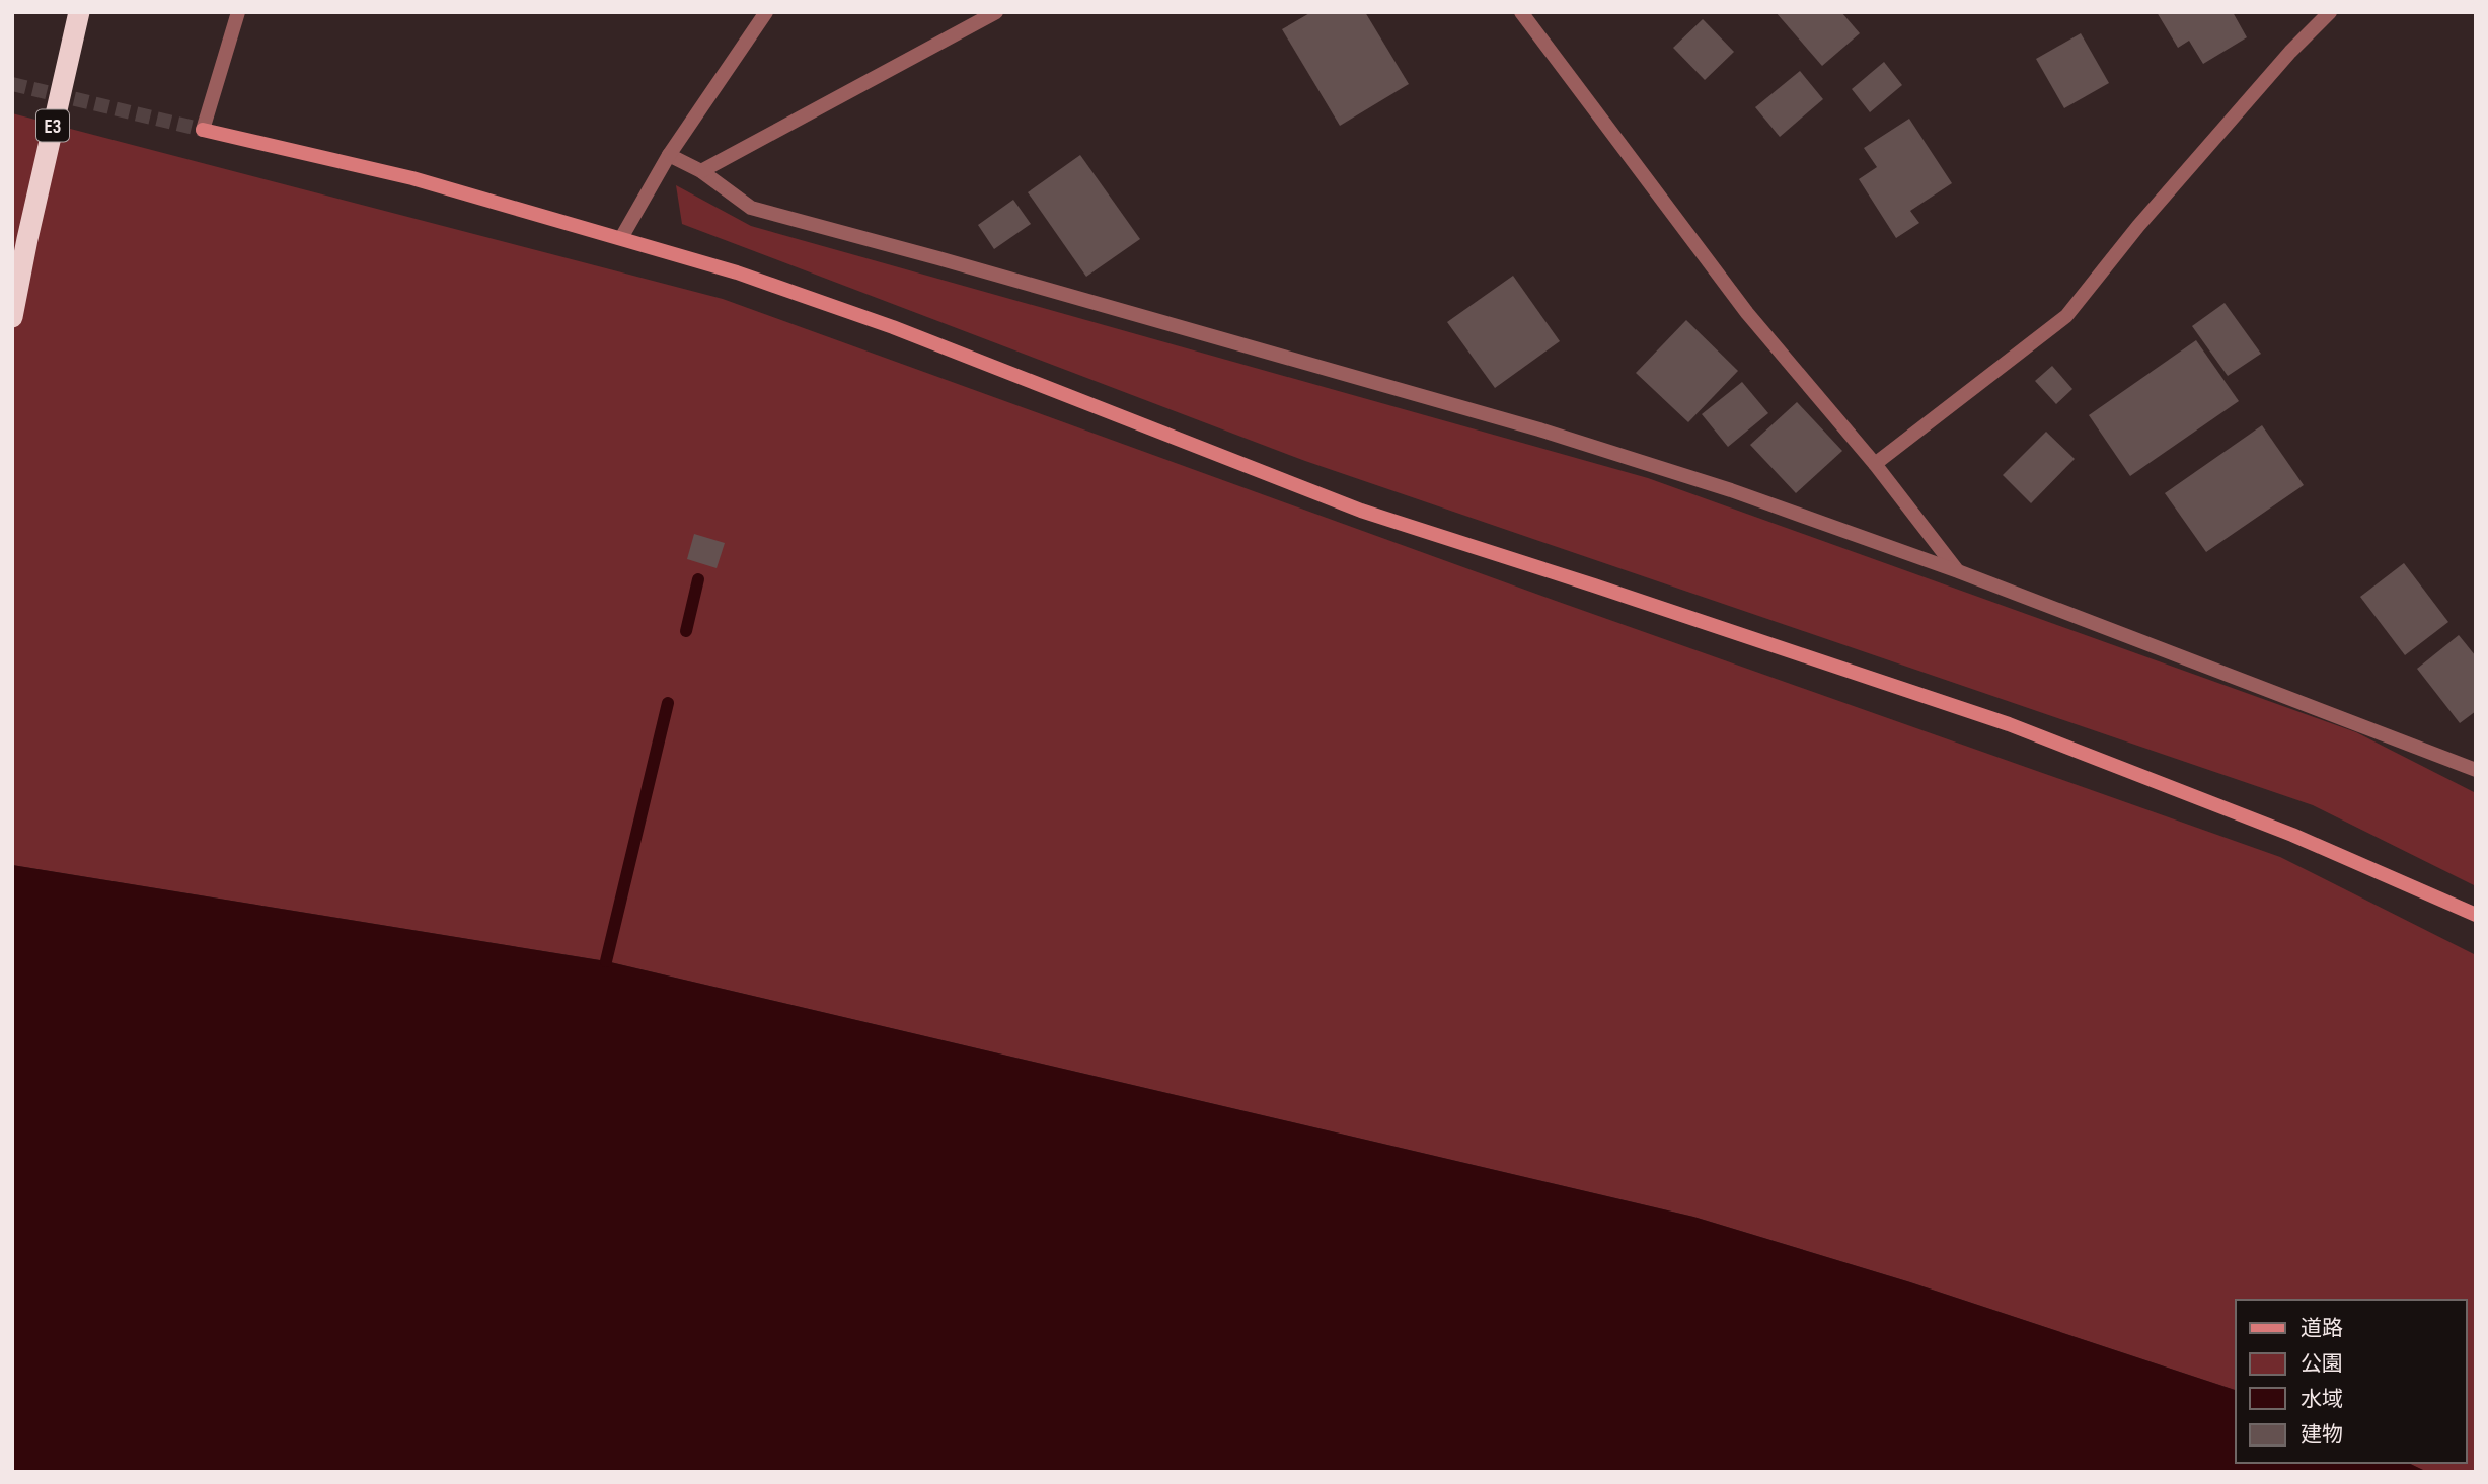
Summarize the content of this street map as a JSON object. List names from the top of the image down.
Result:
{
  "streets": {
    "highway": ["E3"]
  },
  "legend": [
    "道路",
    "公園",
    "水域",
    "建物"
  ]
}
